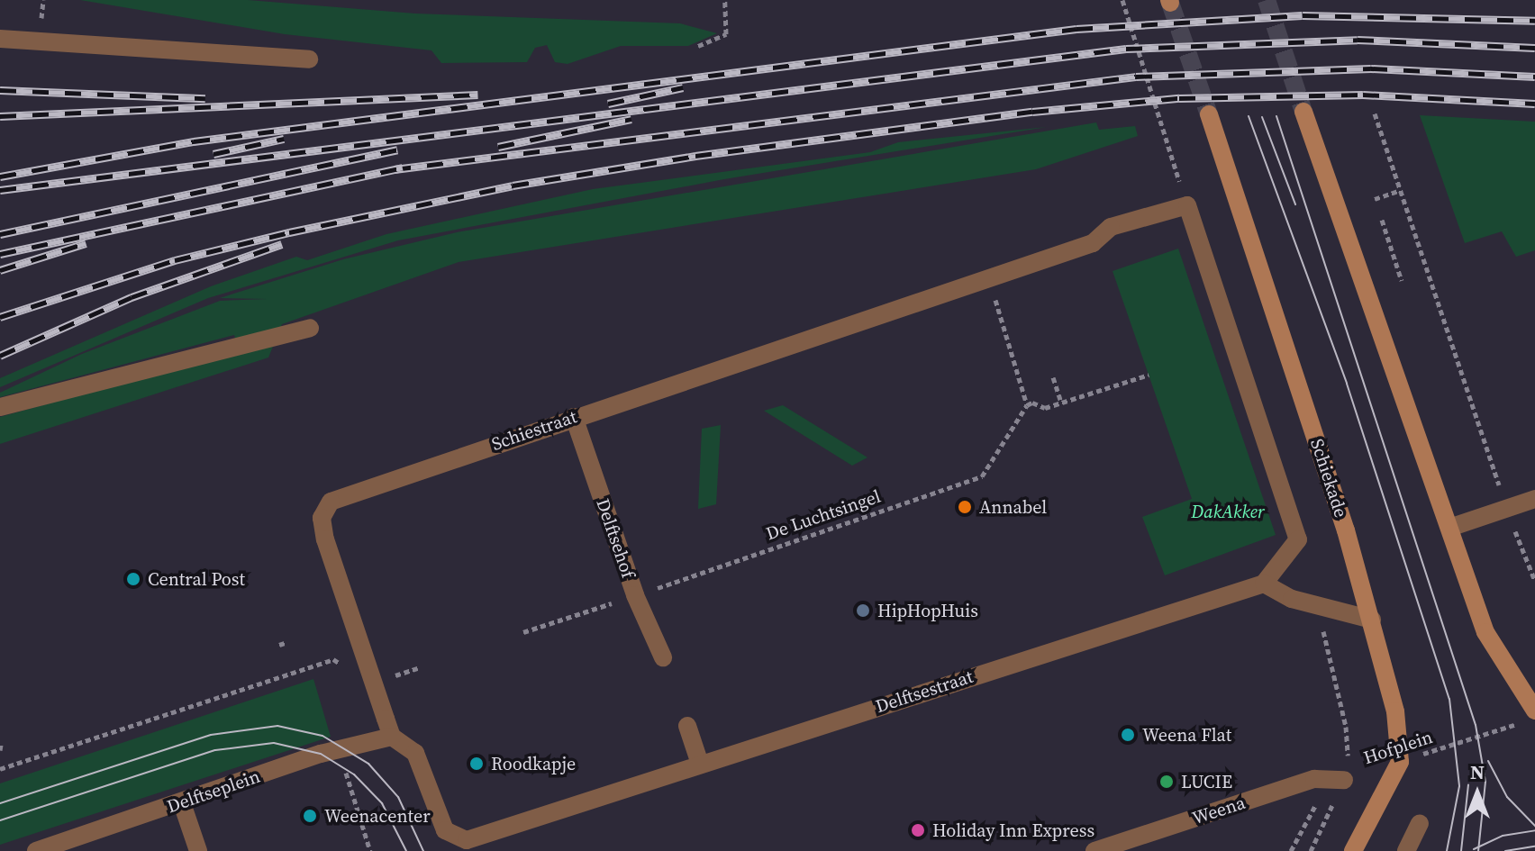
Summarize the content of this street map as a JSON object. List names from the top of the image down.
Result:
{
  "streets": {
    "main road": ["Schiekade"],
    "street": [
      "Schiestraat",
      "Delftsehof",
      "Delftsestraat",
      "Delftseplein",
      "Weena"
    ],
    "path": ["De Luchtsingel", "Hofplein"]
  },
  "crossings": [
    ["Schiestraat", "Delftsehof"],
    ["Schiestraat", "Delftsestraat"],
    ["Schiestraat", "Delftseplein"],
    ["Schiekade", "Hofplein"],
    ["De Luchtsingel", "Delftsehof"],
    ["Hofplein", "Weena"]
  ],
  "parks": ["DakAkker"],
  "places": [
    "Annabel",
    "Central Post",
    "HipHopHuis",
    "Weena Flat",
    "Roodkapje",
    "LUCIE",
    "Weenacenter",
    "Holiday Inn Express"
  ],
  "north": "top"
}
